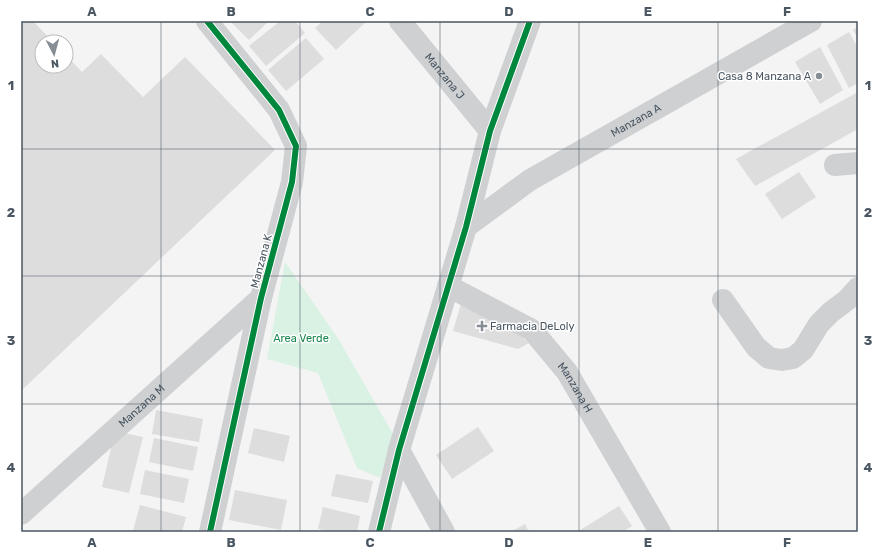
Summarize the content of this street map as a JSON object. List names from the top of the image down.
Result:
{
  "streets": {
    "street": [
      "Manzana J",
      "Manzana A",
      "Manzana K",
      "Manzana H",
      "Manzana M"
    ]
  },
  "crossings": [
    ["Manzana K", "Manzana M"]
  ],
  "parks": ["Area Verde"],
  "places": {
    "other": ["Casa 8 Manzana A"],
    "health": ["Farmacia DeLoly"]
  },
  "north": "bottom",
  "grid": {
    "columns": [
      "A",
      "B",
      "C",
      "D",
      "E",
      "F"
    ],
    "rows": [
      "1",
      "2",
      "3",
      "4"
    ]
  }
}
